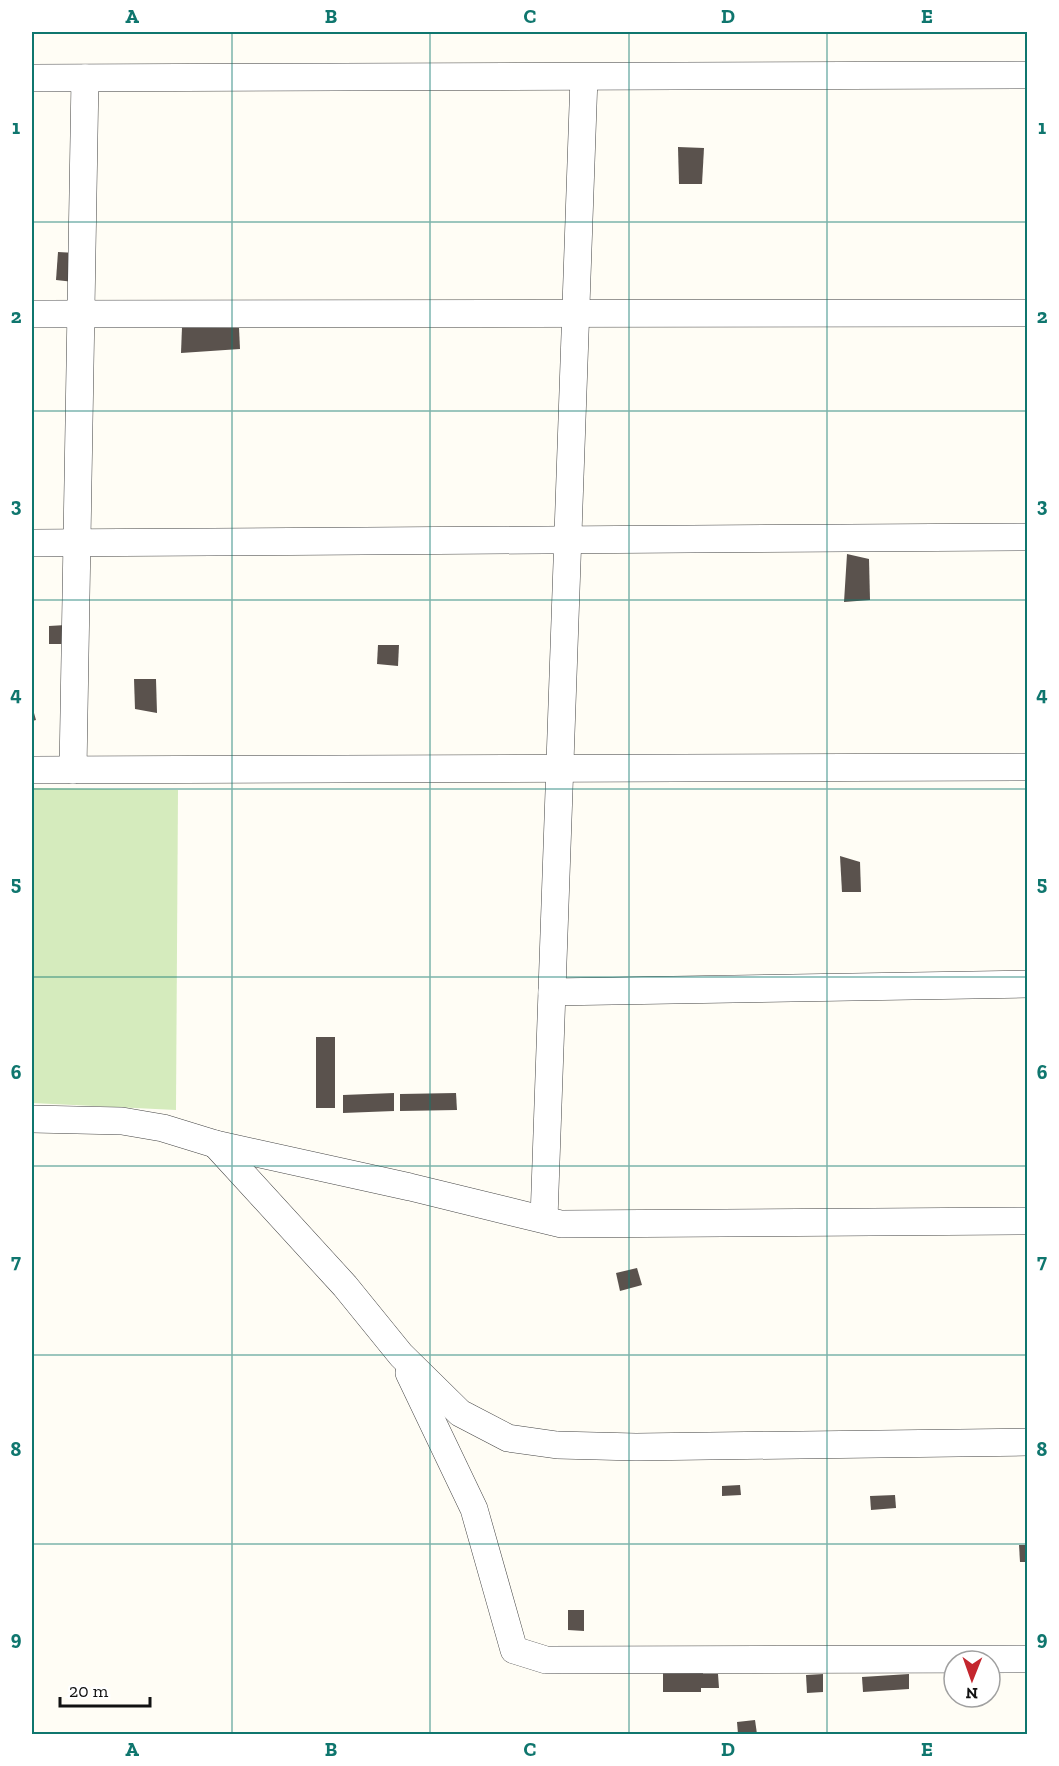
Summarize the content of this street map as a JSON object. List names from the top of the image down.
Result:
{
  "scale_bar": "20 m",
  "north": "bottom",
  "grid": {
    "columns": [
      "A",
      "B",
      "C",
      "D",
      "E"
    ],
    "rows": [
      "1",
      "2",
      "3",
      "4",
      "5",
      "6",
      "7",
      "8",
      "9"
    ]
  }
}
